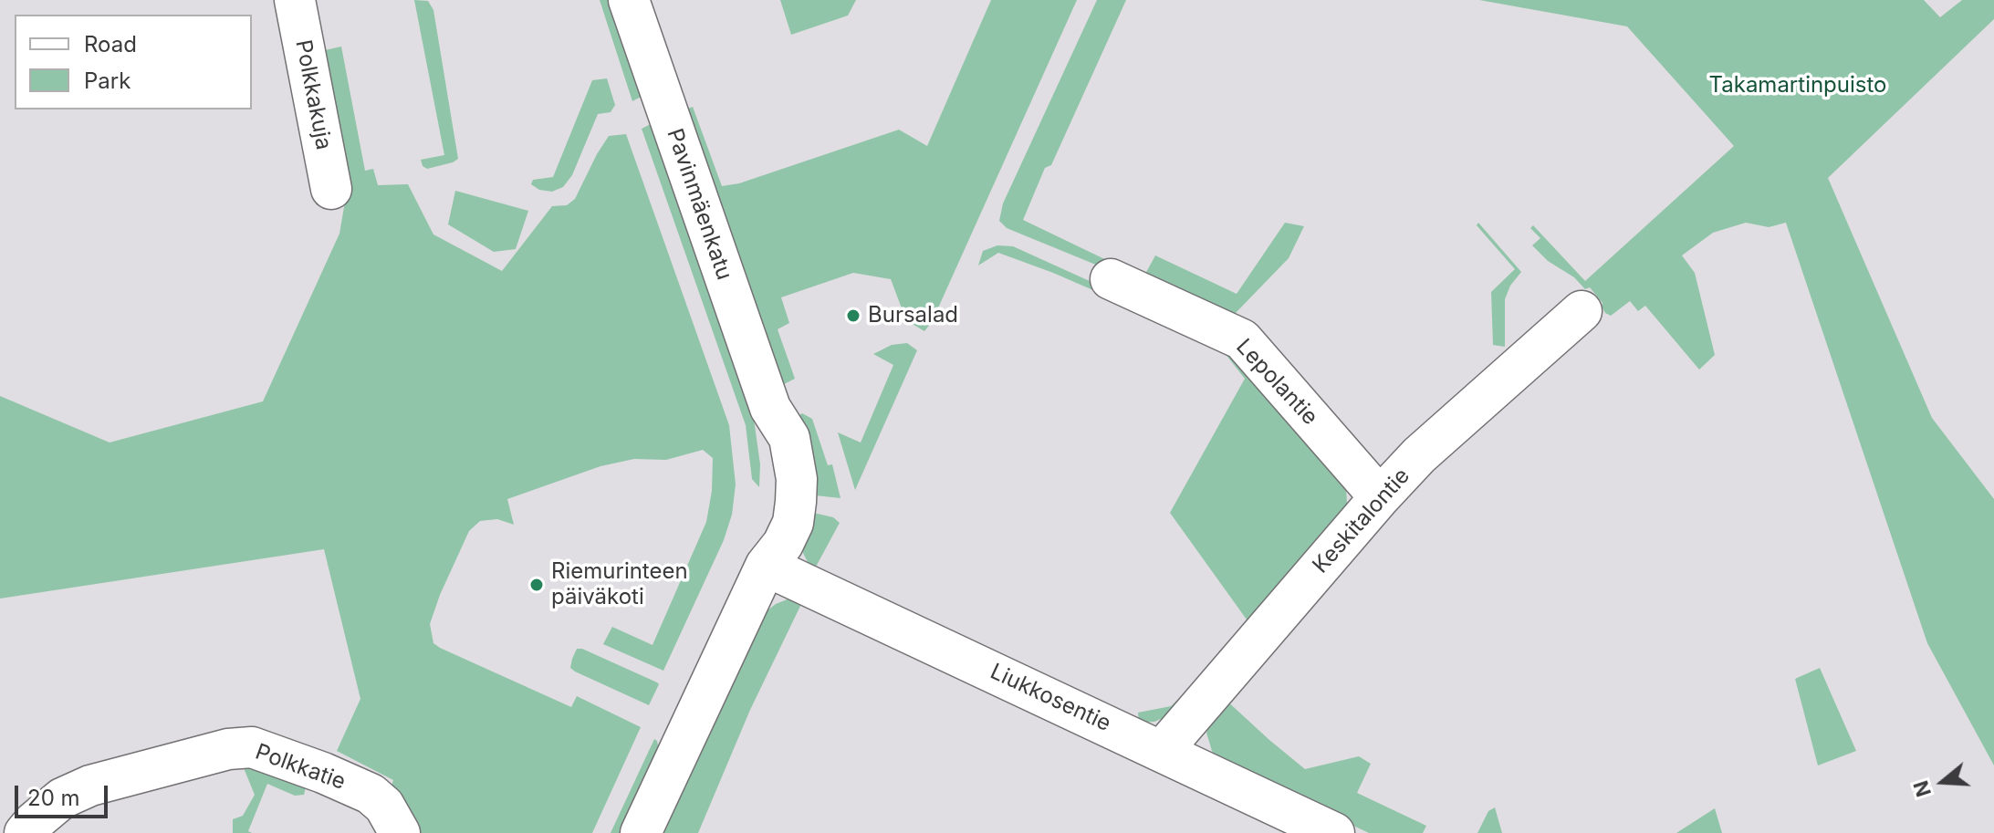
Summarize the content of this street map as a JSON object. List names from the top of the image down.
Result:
{
  "streets": {
    "street": [
      "Polkkakuja",
      "Pavinmäenkatu",
      "Lepolantie",
      "Keskitalontie",
      "Liukkosentie",
      "Polkkatie"
    ]
  },
  "crossings": [
    ["Pavinmäenkatu", "Liukkosentie"],
    ["Lepolantie", "Keskitalontie"],
    ["Keskitalontie", "Liukkosentie"]
  ],
  "parks": ["Takamartinpuisto"],
  "places": ["Bursalad", "Riemurinteen päiväkoti"],
  "legend": ["Road", "Park"],
  "scale_bar": "20 m",
  "north": "left"
}
